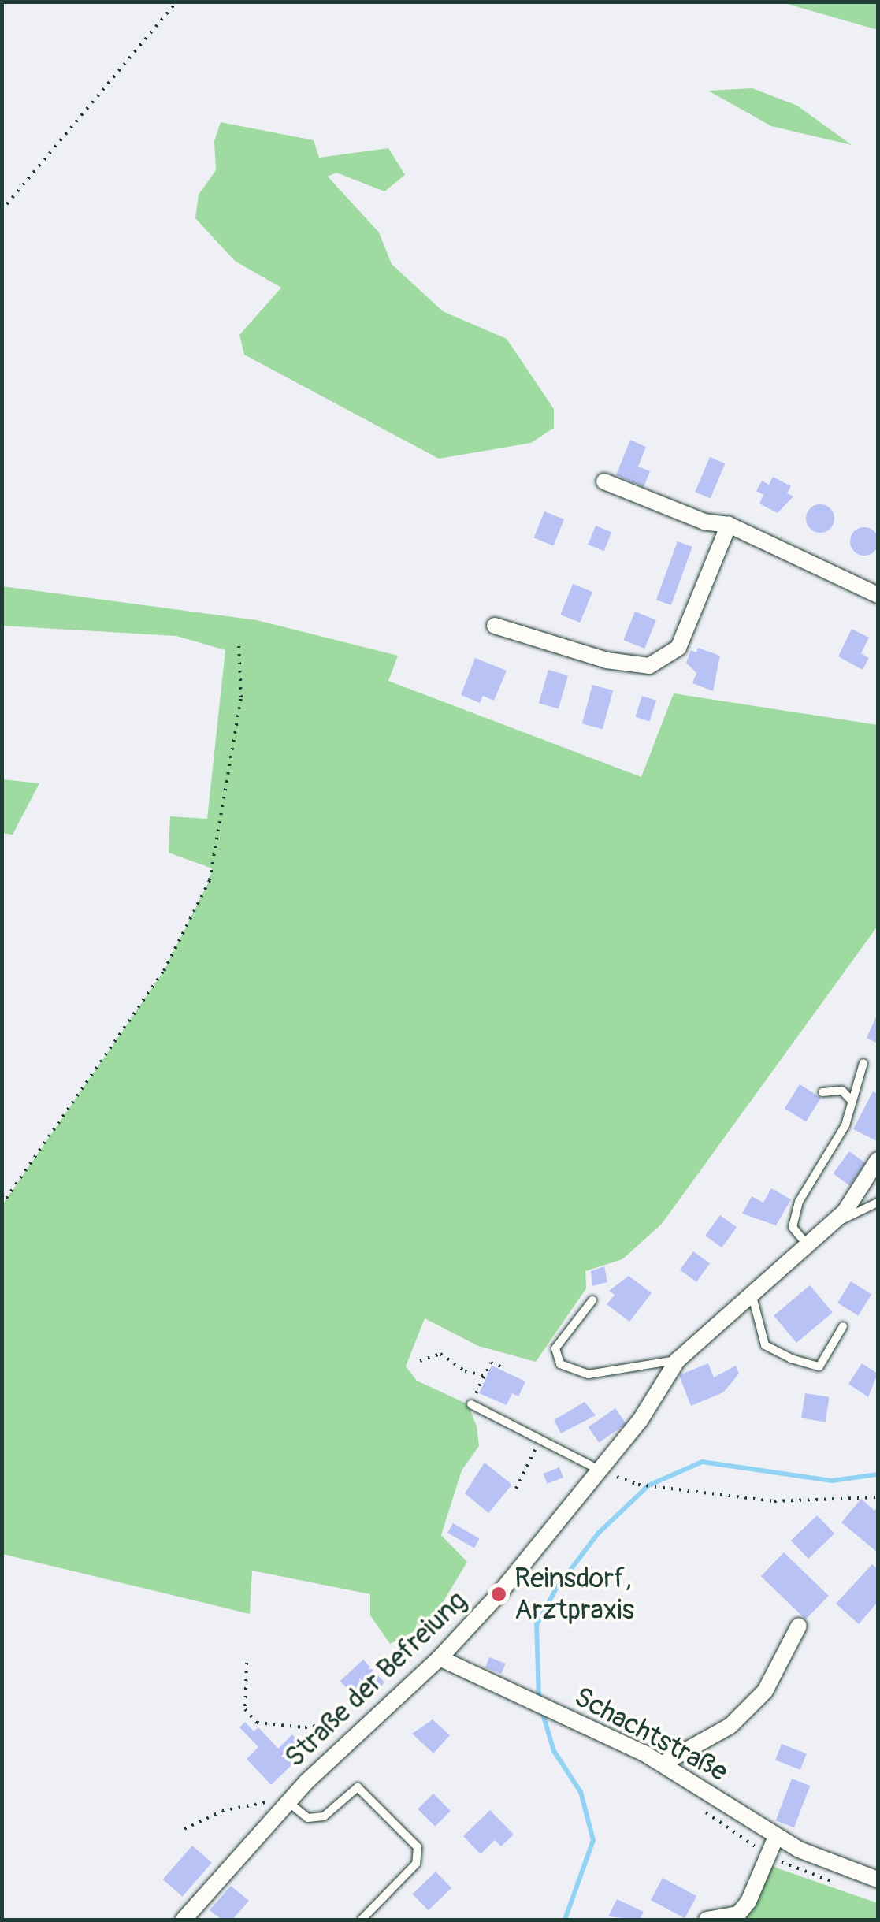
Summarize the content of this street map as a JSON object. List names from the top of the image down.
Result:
{
  "streets": {
    "street": ["Straße der Befreiung", "Schachtstraße"]
  },
  "crossings": [
    ["Straße der Befreiung", "Schachtstraße"]
  ],
  "places": ["Reinsdorf, Arztpraxis"]
}
